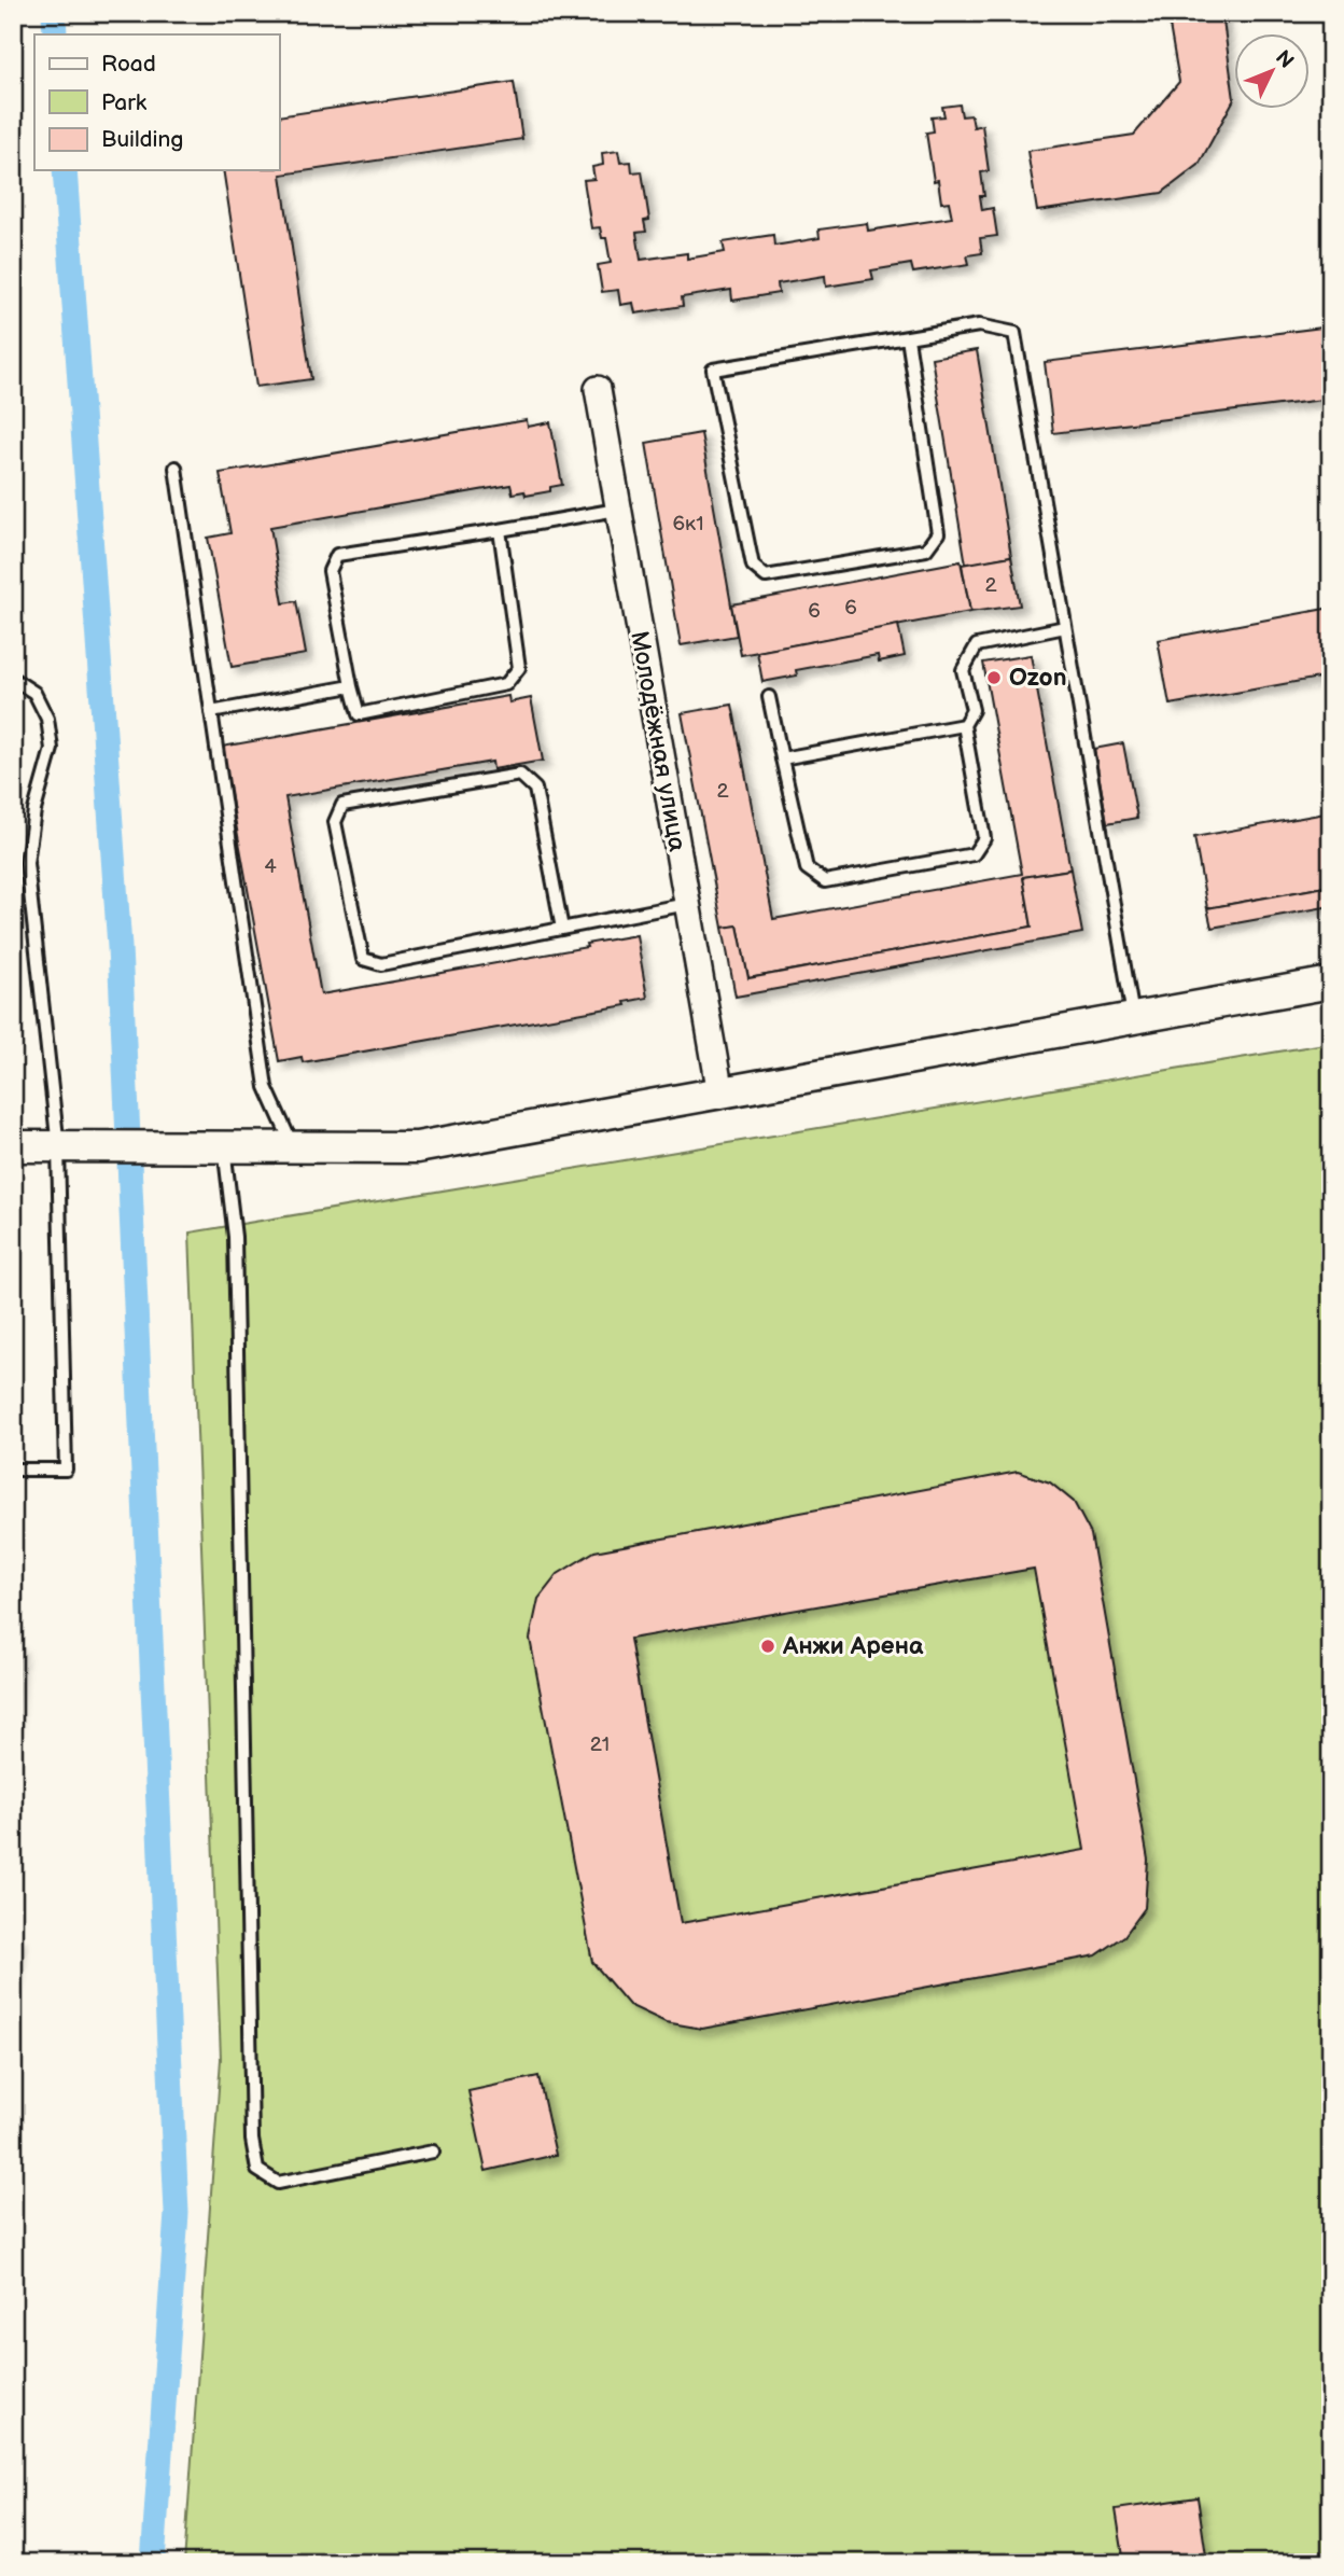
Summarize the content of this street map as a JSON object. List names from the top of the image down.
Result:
{
  "streets": {
    "street": ["Молодёжная улица"]
  },
  "places": ["Ozon", "Анжи Арена"],
  "house_numbers": [
    "6к1",
    "2",
    "6",
    "6",
    "2",
    "4",
    "21"
  ],
  "legend": ["Road", "Park", "Building"],
  "north": "top right"
}
